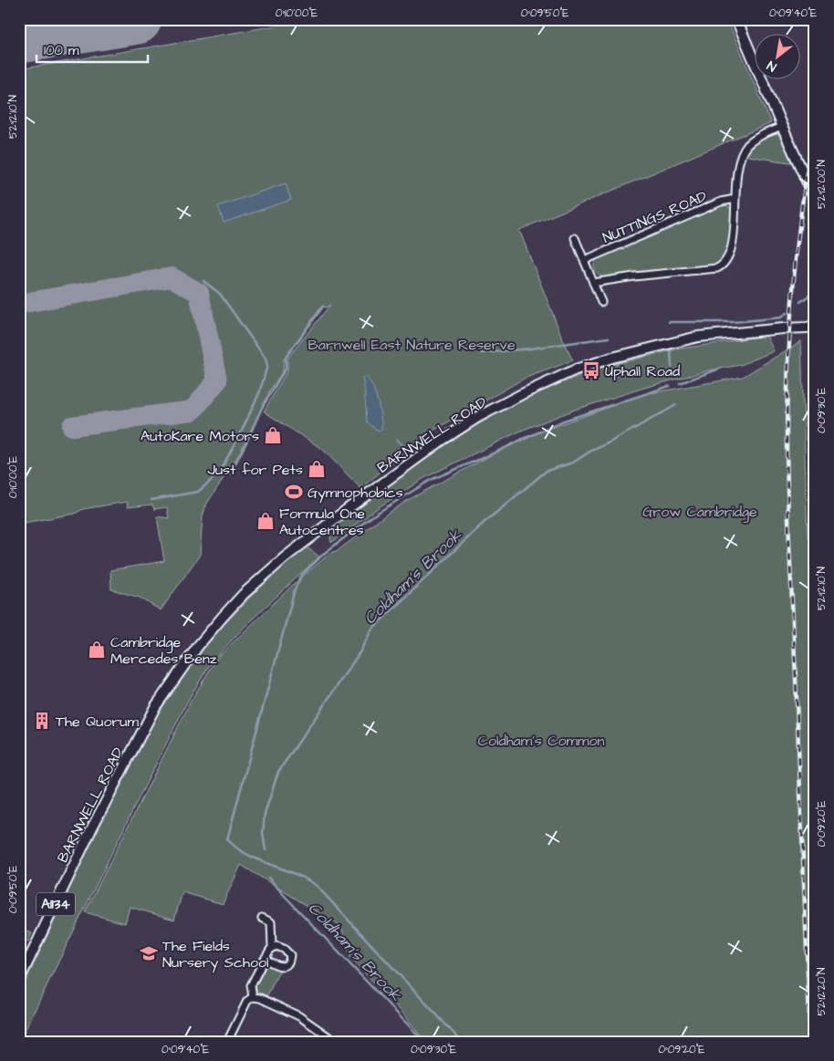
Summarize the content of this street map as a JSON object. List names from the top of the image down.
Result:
{
  "streets": {
    "main road": ["BARNWELL ROAD", "A1134"],
    "street": ["NUTTINGS ROAD"]
  },
  "water": ["Coldham's Brook"],
  "parks": ["Barnwell East Nature Reserve", "Grow Cambridge", "Coldham's Common"],
  "places": {
    "bus stop": ["Uphall Road"],
    "shop": [
      "AutoKare Motors",
      "Just for Pets",
      "Formula One Autocentres",
      "Cambridge Mercedes Benz"
    ],
    "sports": ["Gymnophobics"],
    "building": ["The Quorum"],
    "school or university": ["The Fields Nursery School"]
  },
  "scale_bar": "100 m",
  "north": "bottom left",
  "coordinates": [
    "0°10'00\"E",
    "0°09'50\"E",
    "0°09'40\"E",
    "52°12'10\"N",
    "52°12'00\"N",
    "0°09'30\"E",
    "0°09'20\"E",
    "52°12'20\"N"
  ]
}
